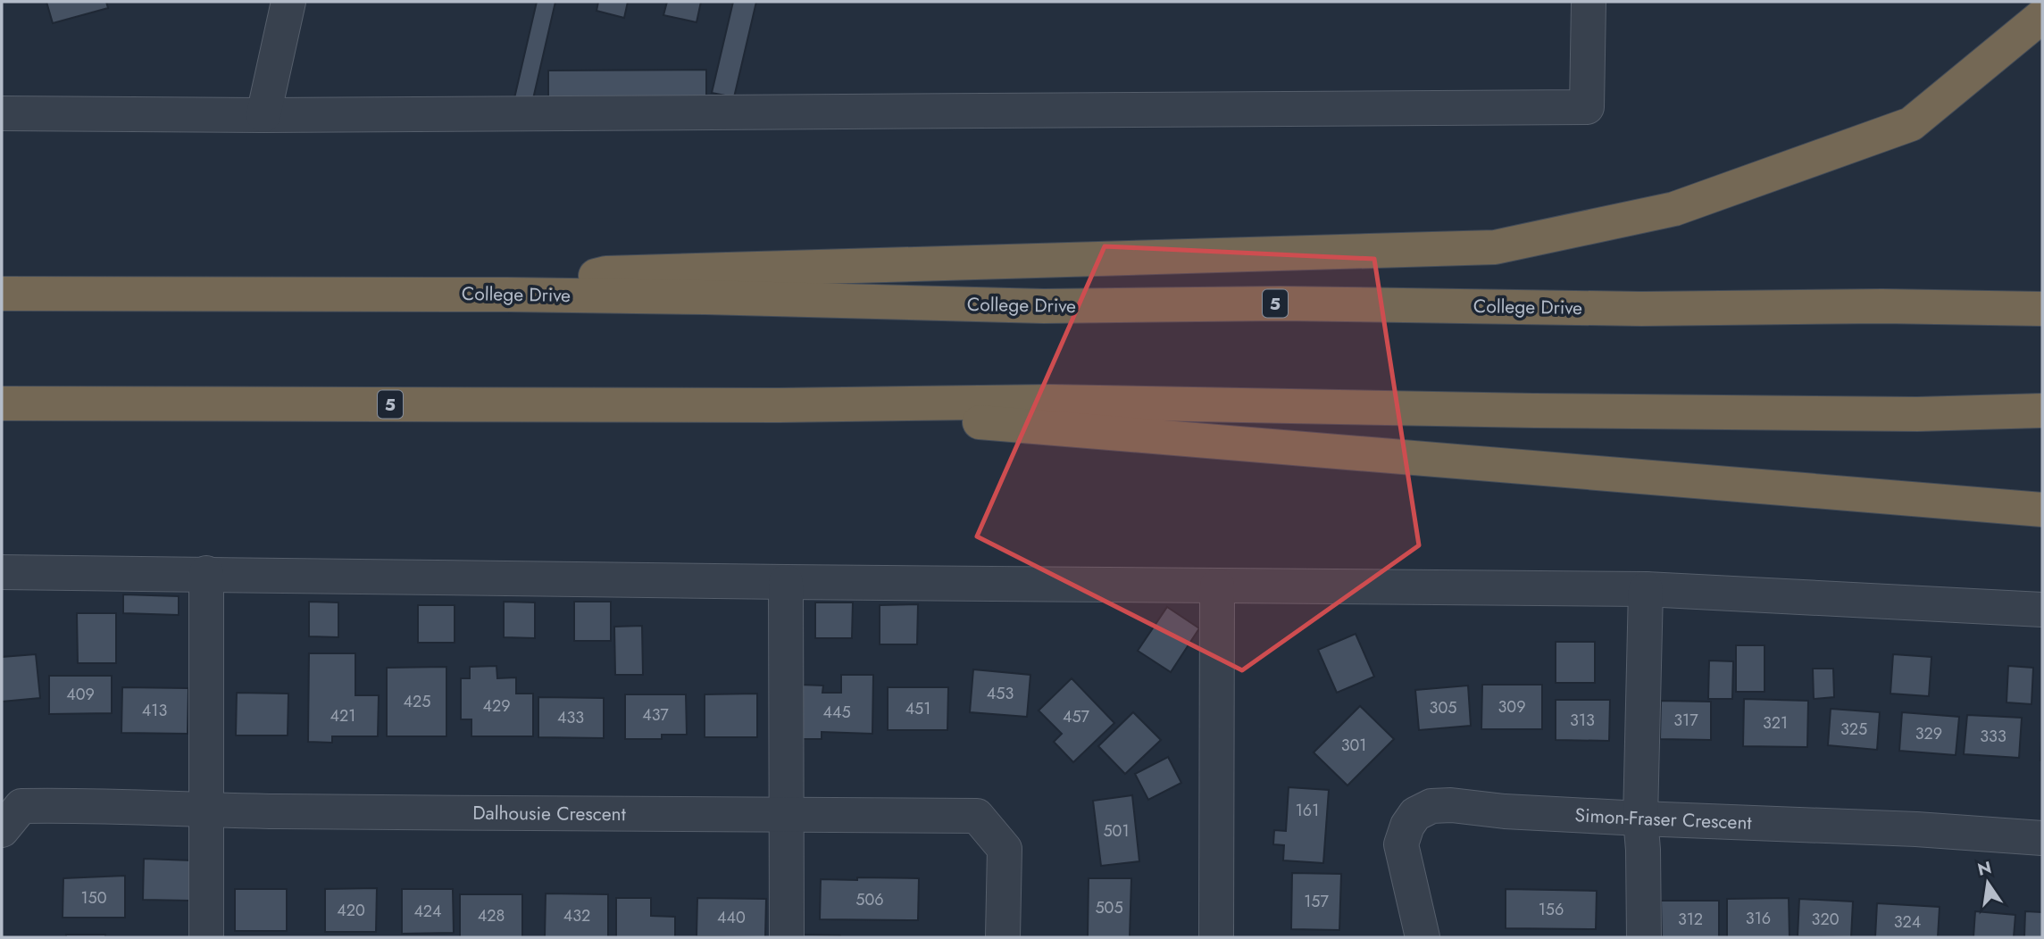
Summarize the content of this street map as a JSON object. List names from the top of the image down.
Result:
{
  "streets": {
    "highway": ["College Drive", "5"],
    "street": ["Dalhousie Crescent", "Simon-Fraser Crescent"]
  },
  "house_numbers": [
    "453",
    "409",
    "425",
    "429",
    "309",
    "305",
    "451",
    "413",
    "445",
    "437",
    "421",
    "457",
    "433",
    "313",
    "317",
    "321",
    "325",
    "329",
    "333",
    "301",
    "161",
    "501",
    "150",
    "506",
    "157",
    "505",
    "156",
    "420",
    "424",
    "428",
    "432",
    "440",
    "316",
    "312",
    "320",
    "324"
  ],
  "north": "top"
}
